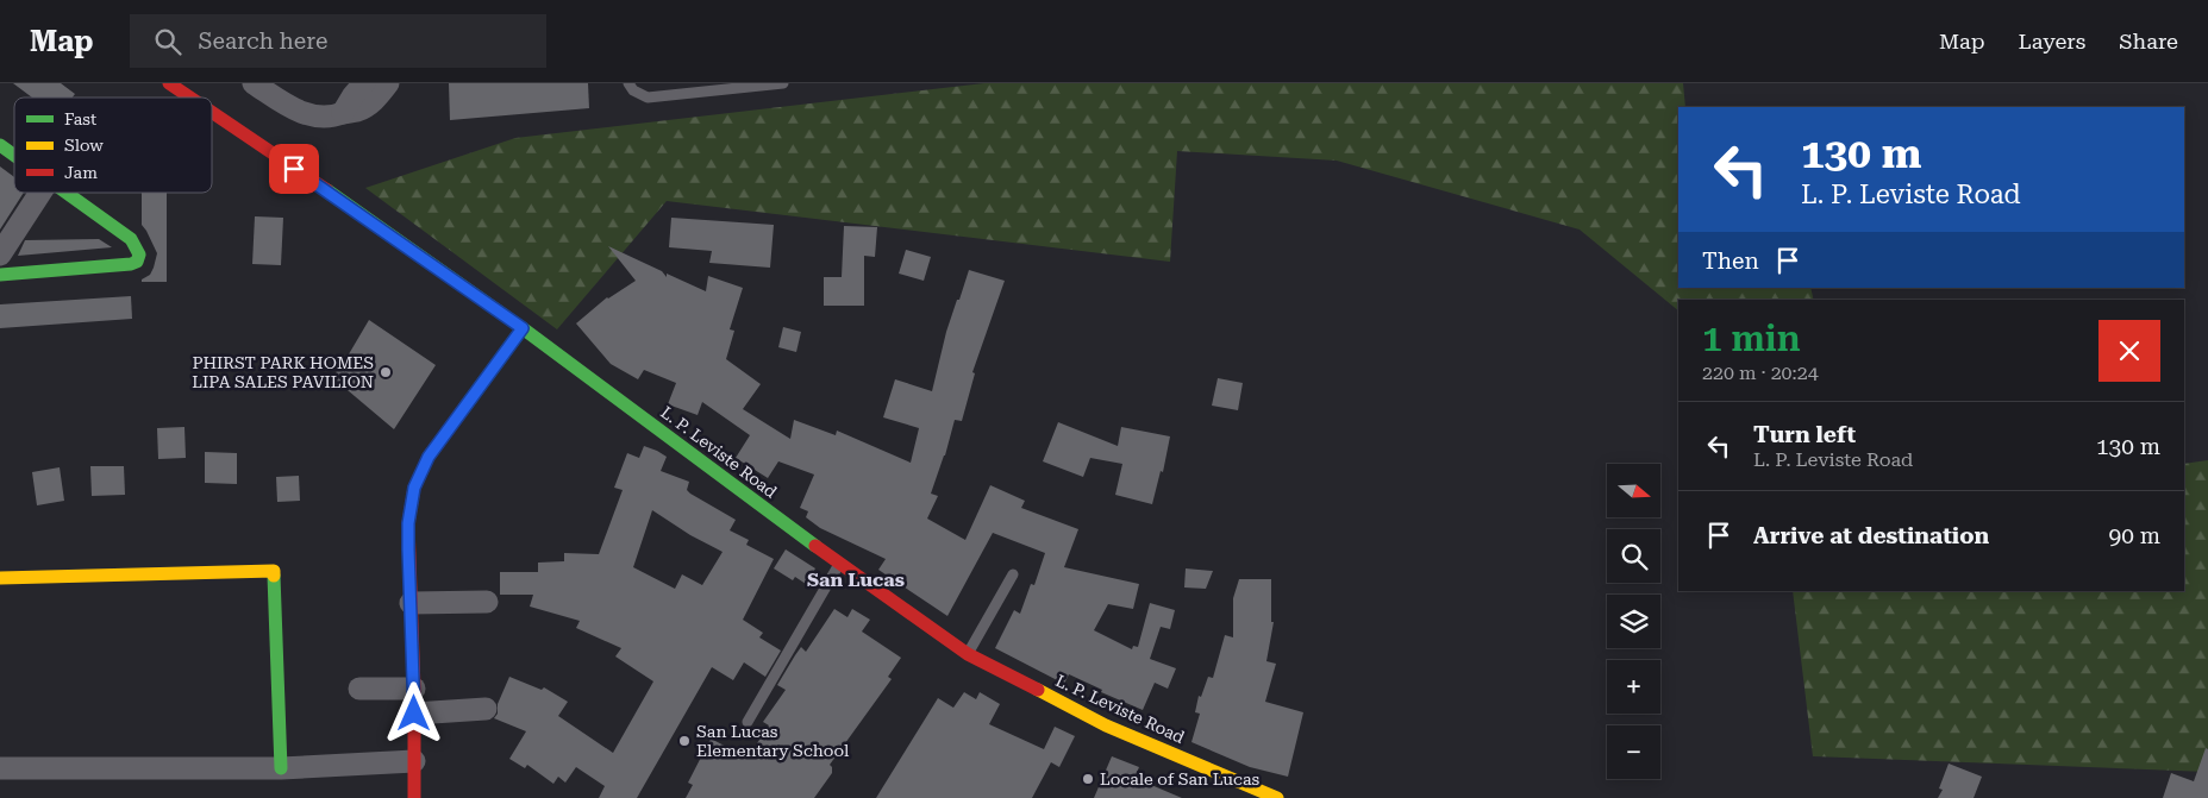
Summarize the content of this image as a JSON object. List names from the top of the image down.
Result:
{
  "streets": {
    "main road": ["L. P. Leviste Road"]
  },
  "districts": ["San Lucas"],
  "places": ["PHIRST PARK HOMES LIPA SALES PAVILION", "San Lucas Elementary School", "Locale of San Lucas"],
  "legend": ["Fast", "Slow", "Jam"],
  "north": "right",
  "page": {
    "header": "Map",
    "search": "Search here",
    "nav": ["Map", "Layers", "Share"],
    "turn": ["130 m", "L. P. Leviste Road"],
    "then": "Then",
    "heading": ["1 min", "220 m · 20:24"],
    "list": [
      {
        "name": "Turn left",
        "note": "L. P. Leviste Road",
        "value": "130 m"
      },
      {
        "name": "Arrive at destination",
        "value": "90 m"
      }
    ],
    "map_buttons": ["+", "−"]
  }
}
